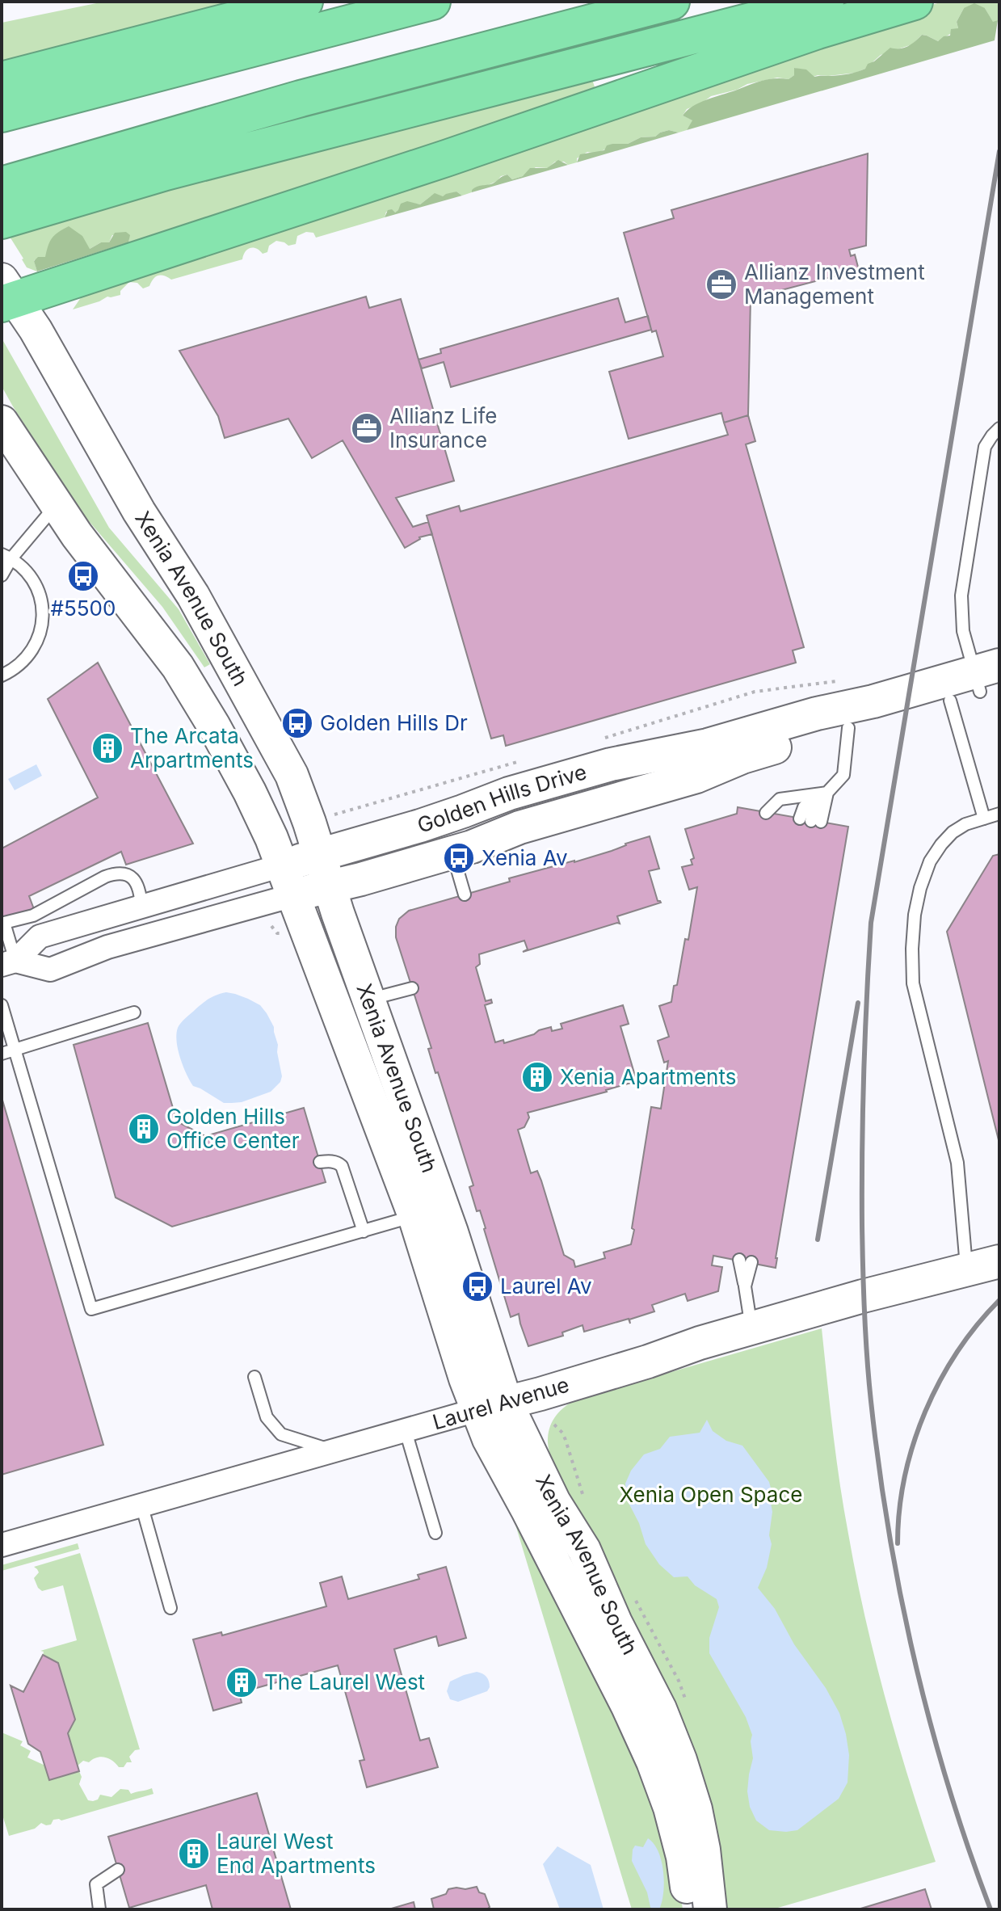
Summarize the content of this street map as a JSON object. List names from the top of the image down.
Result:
{
  "streets": {
    "street": ["Xenia Avenue South", "Golden Hills Drive", "Laurel Avenue"]
  },
  "crossings": [
    ["Xenia Avenue South", "Golden Hills Drive"],
    ["Xenia Avenue South", "Laurel Avenue"]
  ],
  "parks": ["Xenia Open Space"],
  "places": {
    "office": ["Allianz Investment Management", "Allianz Life Insurance"],
    "bus stop": [
      "#5500",
      "Golden Hills Dr",
      "Xenia Av",
      "Laurel Av"
    ],
    "building": [
      "The Arcata Arpartments",
      "Xenia Apartments",
      "Golden Hills Office Center",
      "The Laurel West",
      "Laurel West End Apartments"
    ]
  }
}
